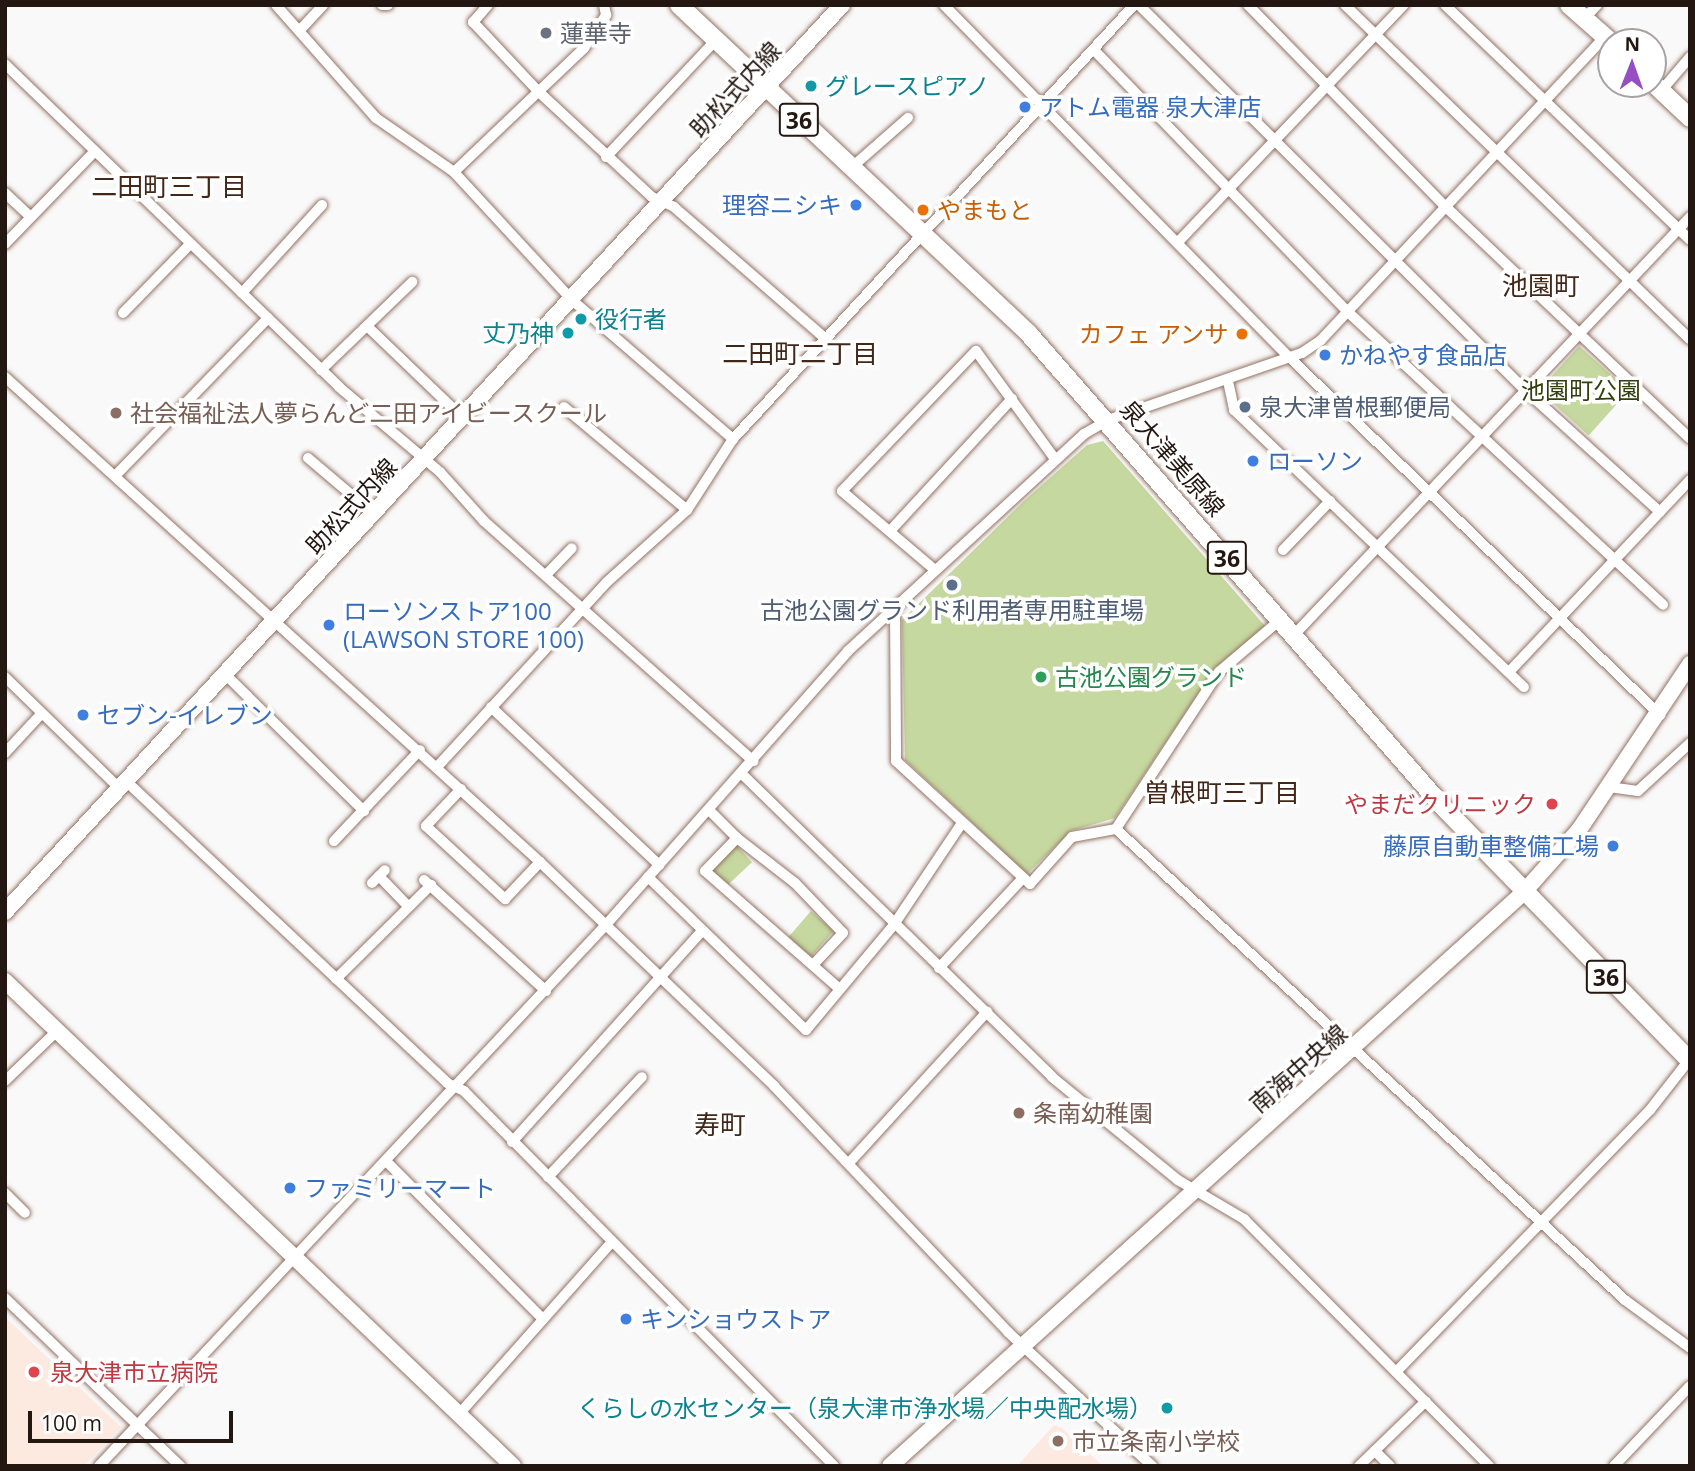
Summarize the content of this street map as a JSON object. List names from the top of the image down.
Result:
{
  "streets": {
    "main road": ["36", "泉大津美原線"],
    "street": ["助松式内線", "南海中央線"]
  },
  "crossings": [
    ["助松式内線", "泉大津美原線"],
    ["泉大津美原線", "南海中央線"]
  ],
  "districts": [
    "二田町三丁目",
    "池園町",
    "二田町二丁目",
    "曽根町三丁目",
    "寿町"
  ],
  "parks": ["池園町公園"],
  "places": [
    "蓮華寺",
    "グレースピアノ",
    "アトム電器 泉大津店",
    "理容ニシキ",
    "やまもと",
    "役行者",
    "丈乃神",
    "カフェ アンサ",
    "かねやす食品店",
    "泉大津曽根郵便局",
    "社会福祉法人夢らんど二田アイビースクール",
    "ローソン",
    "古池公園グランド利用者専用駐車場",
    "ローソンストア100 (LAWSON STORE 100)",
    "古池公園グランド",
    "セブン-イレブン",
    "やまだクリニック",
    "藤原自動車整備工場",
    "条南幼稚園",
    "ファミリーマート",
    "キンショウストア",
    "泉大津市立病院",
    "くらしの水センター（泉大津市浄水場／中央配水場）",
    "市立条南小学校"
  ],
  "scale_bar": "100 m",
  "north": "top"
}
